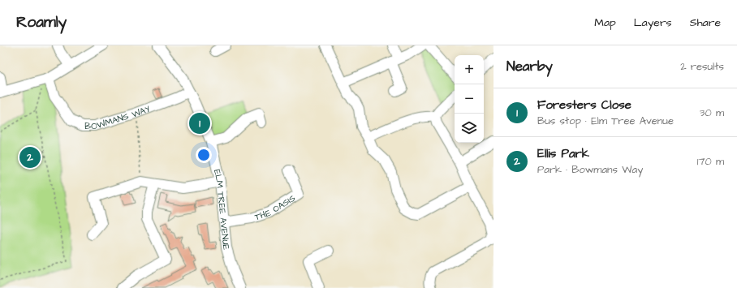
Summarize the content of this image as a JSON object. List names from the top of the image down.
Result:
{
  "streets": {
    "street": ["BOWMANS WAY", "THE OASIS", "ELM TREE AVENUE"]
  },
  "crossings": [
    ["BOWMANS WAY", "ELM TREE AVENUE"],
    ["THE OASIS", "ELM TREE AVENUE"]
  ],
  "page": {
    "header": "Roamly",
    "nav": ["Map", "Layers", "Share"],
    "heading": ["Nearby", "2 results"],
    "map_buttons": ["+", "−"],
    "list": [
      {
        "mark": "1",
        "name": "Foresters Close",
        "note": "Bus stop · Elm Tree Avenue",
        "value": "30 m"
      },
      {
        "mark": "2",
        "name": "Ellis Park",
        "note": "Park · Bowmans Way",
        "value": "170 m"
      }
    ],
    "pins": ["1", "2"]
  }
}
